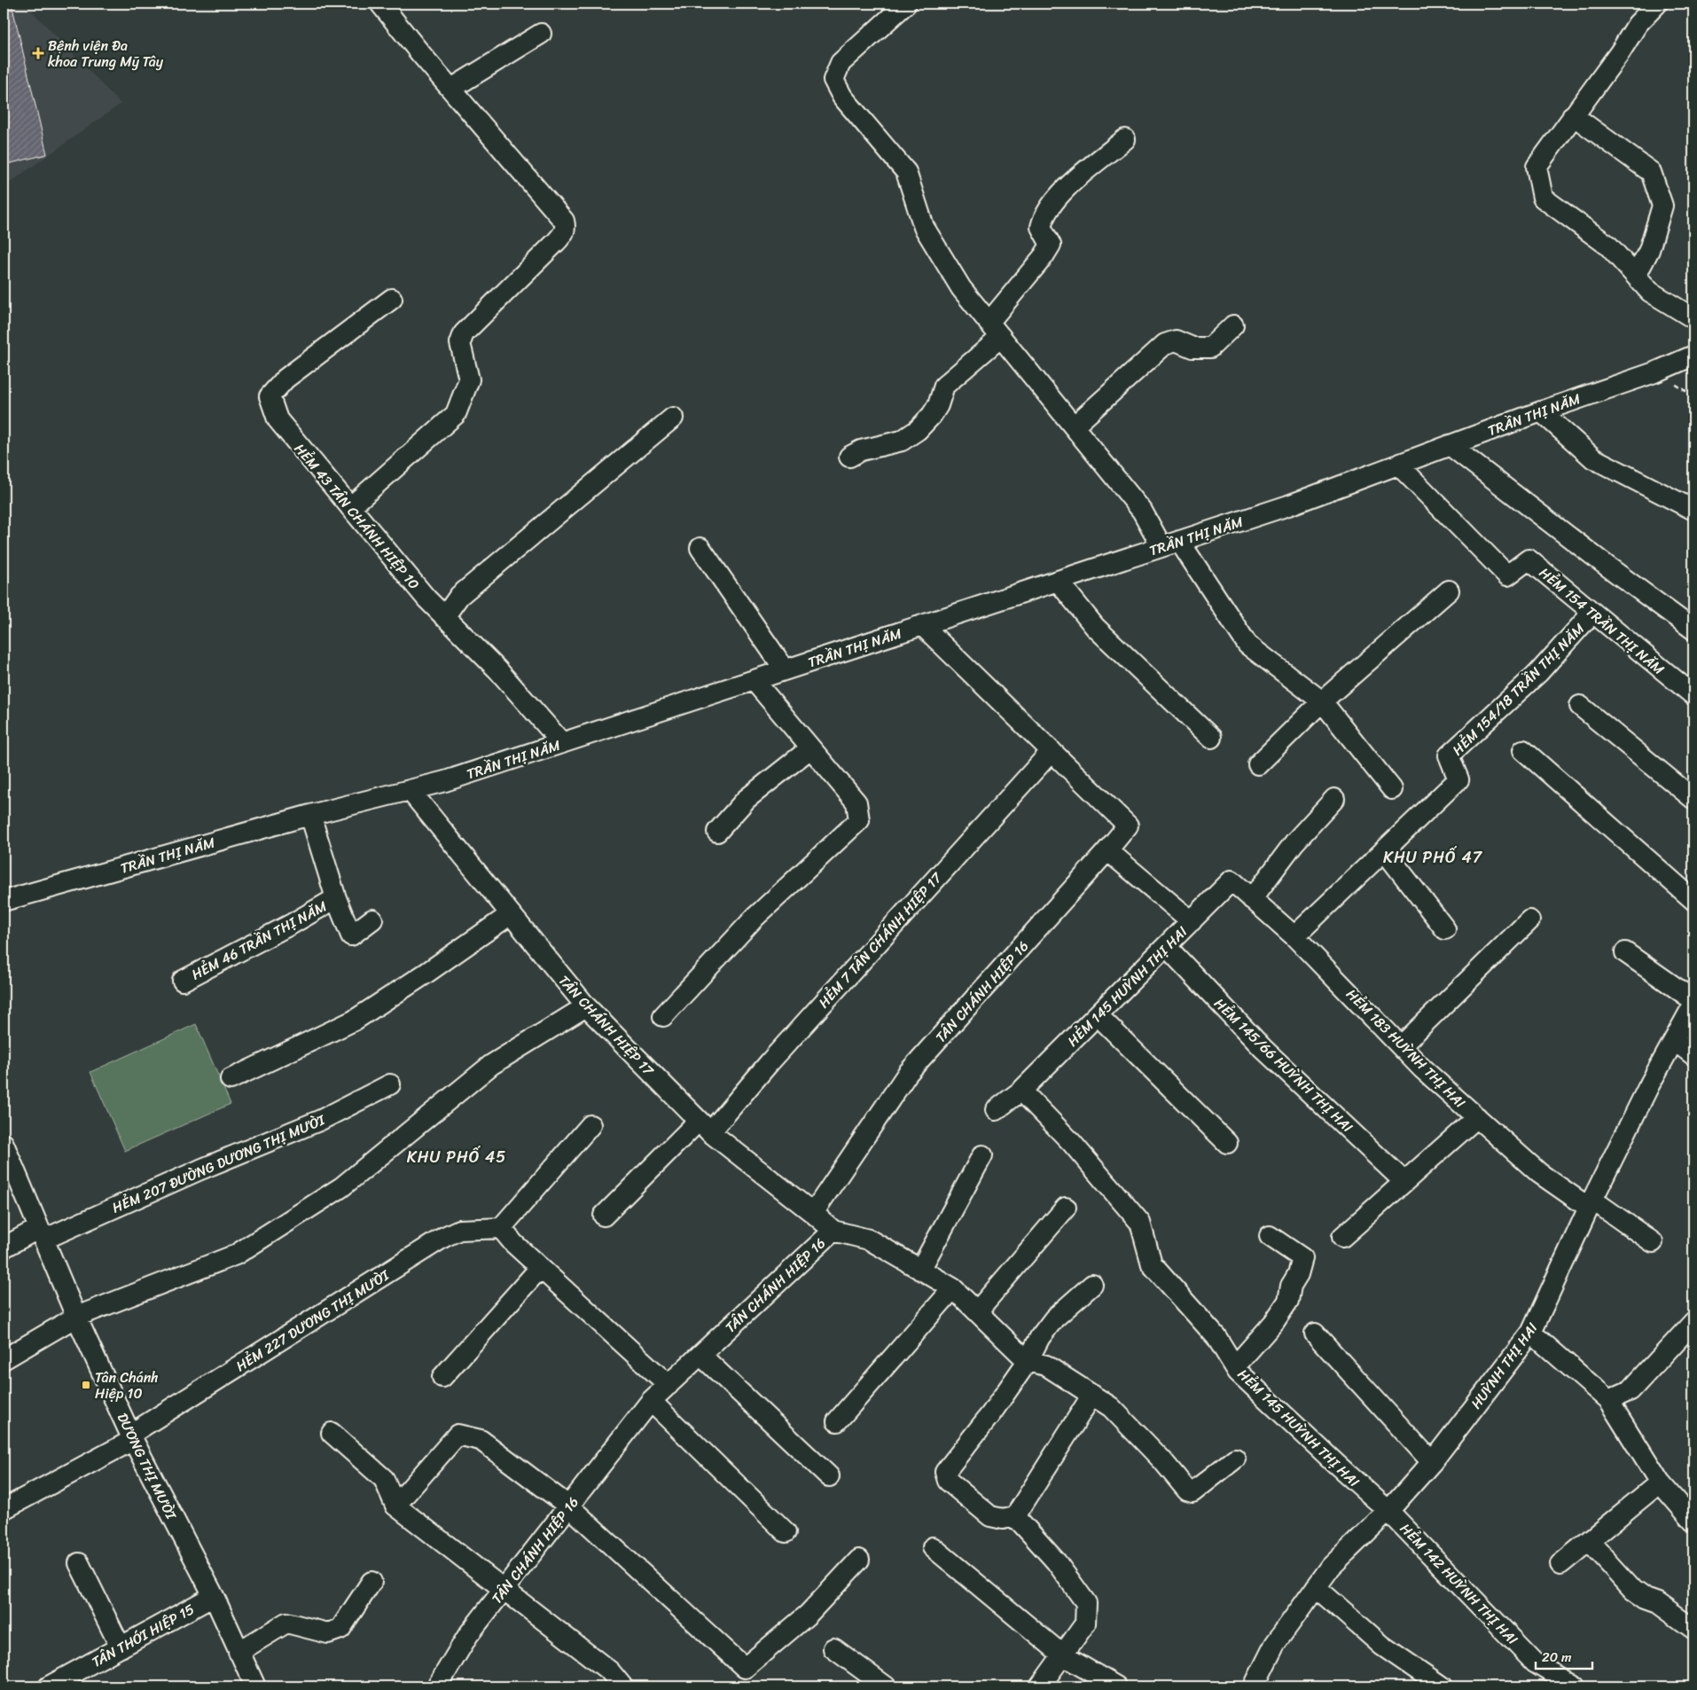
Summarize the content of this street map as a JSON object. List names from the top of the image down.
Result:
{
  "streets": {
    "street": [
      "TRẦN THỊ NĂM",
      "HẺM 43 TÂN CHÁNH HIỆP 10",
      "HẺM 154 TRẦN THỊ NĂM",
      "HẺM 154/18 TRẦN THỊ NĂM",
      "HẺM 46 TRẦN THỊ NĂM",
      "HẺM 7 TÂN CHÁNH HIỆP 17",
      "HẺM 145 HUỲNH THỊ HAI",
      "TÂN CHÁNH HIỆP 16",
      "TÂN CHÁNH HIỆP 17",
      "HẺM 183 HUỲNH THỊ HAI",
      "HẺM 145/66 HUỲNH THỊ HAI",
      "HẺM 207 ĐƯỜNG DƯƠNG THỊ MƯỜI",
      "HẺM 227 DƯƠNG THỊ MƯỜI",
      "HUỲNH THỊ HAI",
      "DƯƠNG THỊ MƯỜI",
      "HẺM 142 HUỲNH THỊ HAI",
      "TÂN THỚI HIỆP 15"
    ]
  },
  "crossings": [
    ["TRẦN THỊ NĂM", "HẺM 43 TÂN CHÁNH HIỆP 10"],
    ["TRẦN THỊ NĂM", "HẺM 154 TRẦN THỊ NĂM"],
    ["TRẦN THỊ NĂM", "HẺM 46 TRẦN THỊ NĂM"],
    ["TRẦN THỊ NĂM", "TÂN CHÁNH HIỆP 17"],
    ["HẺM 154 TRẦN THỊ NĂM", "HẺM 154/18 TRẦN THỊ NĂM"],
    ["HẺM 154/18 TRẦN THỊ NĂM", "HẺM 183 HUỲNH THỊ HAI"],
    ["HẺM 7 TÂN CHÁNH HIỆP 17", "TÂN CHÁNH HIỆP 16"],
    ["HẺM 7 TÂN CHÁNH HIỆP 17", "TÂN CHÁNH HIỆP 17"],
    ["HẺM 145 HUỲNH THỊ HAI", "HẺM 183 HUỲNH THỊ HAI"],
    ["HẺM 145 HUỲNH THỊ HAI", "HẺM 145/66 HUỲNH THỊ HAI"],
    ["HẺM 145 HUỲNH THỊ HAI", "HUỲNH THỊ HAI"],
    ["HẺM 145 HUỲNH THỊ HAI", "HẺM 142 HUỲNH THỊ HAI"],
    ["TÂN CHÁNH HIỆP 16", "TÂN CHÁNH HIỆP 17"],
    ["HẺM 183 HUỲNH THỊ HAI", "HUỲNH THỊ HAI"],
    ["HẺM 207 ĐƯỜNG DƯƠNG THỊ MƯỜI", "DƯƠNG THỊ MƯỜI"],
    ["HẺM 227 DƯƠNG THỊ MƯỜI", "DƯƠNG THỊ MƯỜI"],
    ["HUỲNH THỊ HAI", "HẺM 142 HUỲNH THỊ HAI"],
    ["DƯƠNG THỊ MƯỜI", "TÂN THỚI HIỆP 15"]
  ],
  "districts": ["KHU PHỐ 47", "KHU PHỐ 45"],
  "places": {
    "health": ["Bệnh viện Đa khoa Trung Mỹ Tây"],
    "transit": ["Tân Chánh Hiệp 10"]
  },
  "scale_bar": "20 m"
}
